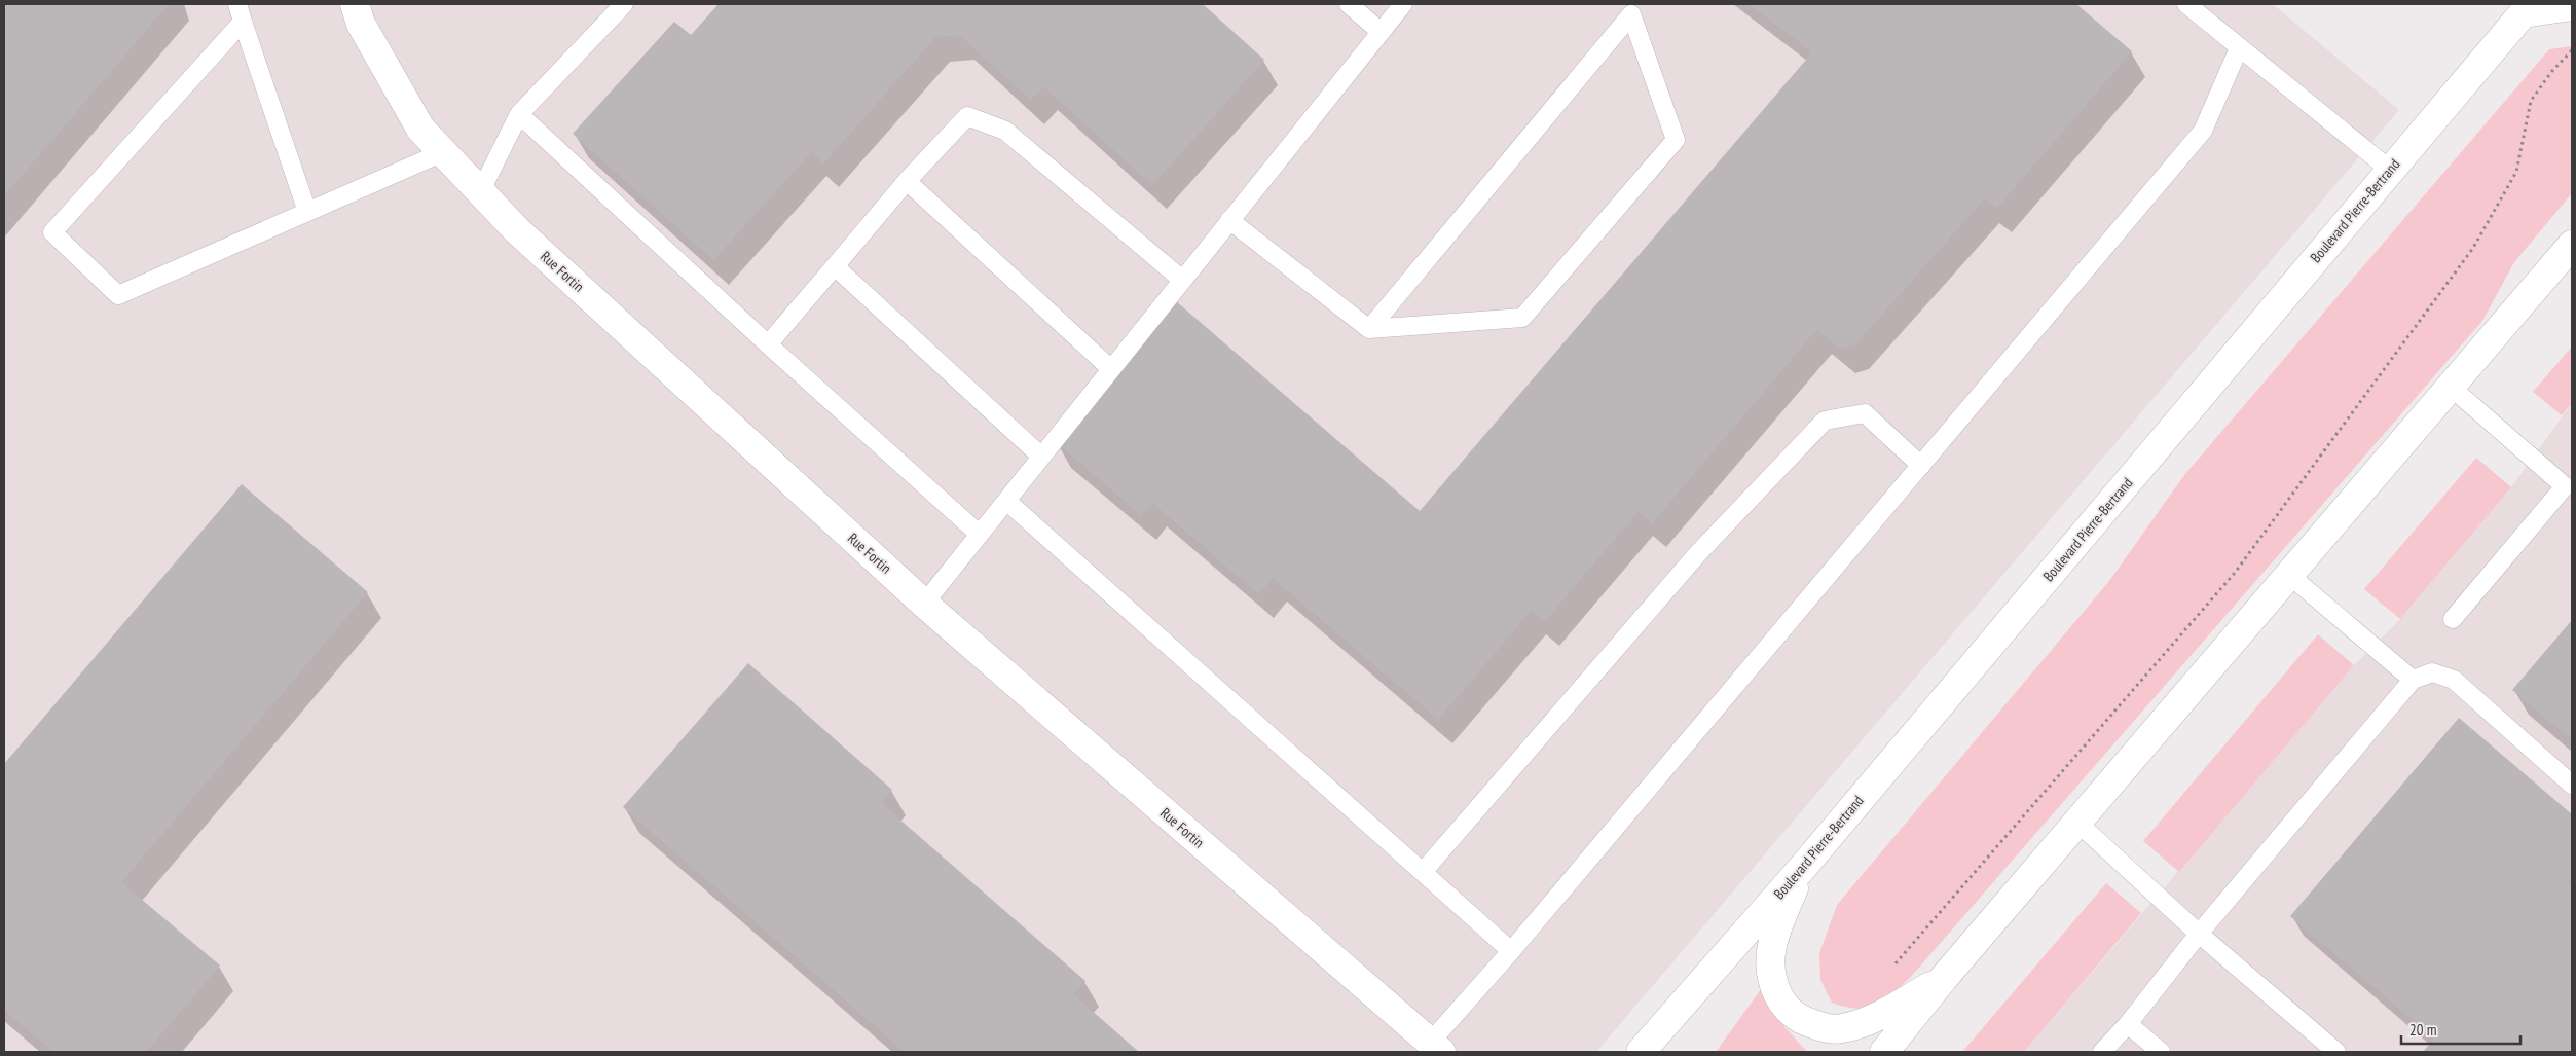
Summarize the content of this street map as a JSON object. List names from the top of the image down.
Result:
{
  "streets": {
    "main road": ["Boulevard Pierre-Bertrand", "Rue Fortin"]
  },
  "scale_bar": "20 m"
}
